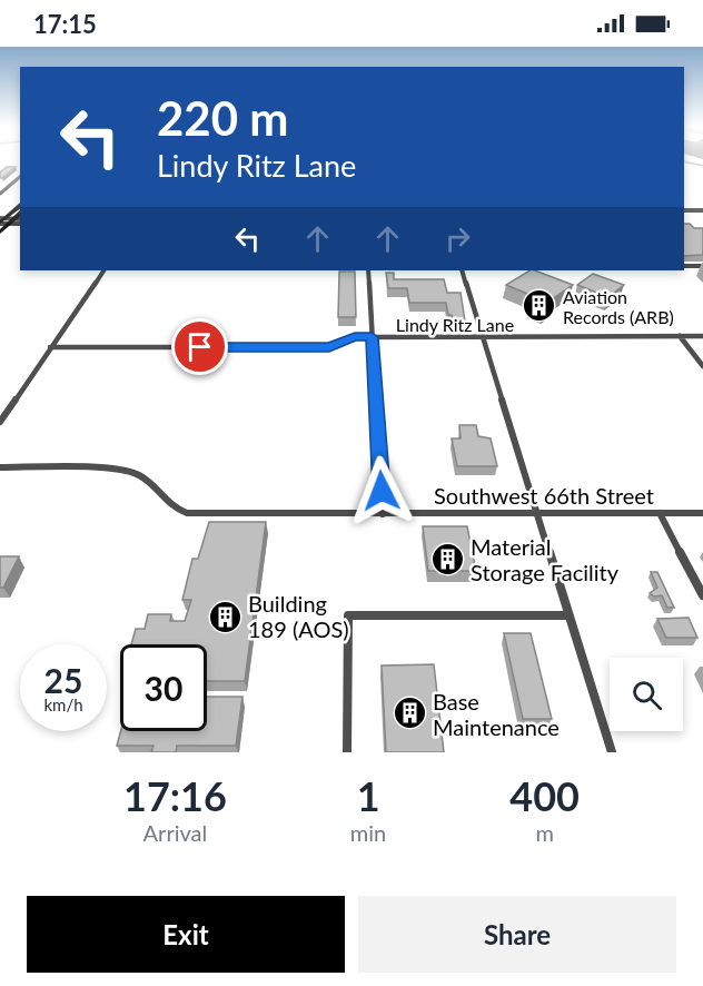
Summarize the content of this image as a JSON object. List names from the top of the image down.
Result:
{
  "streets": {
    "street": ["Lindy Ritz Lane", "Southwest 66th Street"]
  },
  "places": {
    "building": [
      "Aviation Records (ARB)",
      "Material Storage Facility",
      "Building 189 (AOS)",
      "Base Maintenance"
    ]
  },
  "page": {
    "status": "17:15",
    "turn": ["220 m", "Lindy Ritz Lane"],
    "speed": "25 km/h",
    "limit": "30",
    "eta": [
      "17:16",
      "Arrival",
      "1",
      "min",
      "400",
      "m"
    ],
    "buttons": ["Exit", "Share"]
  }
}
